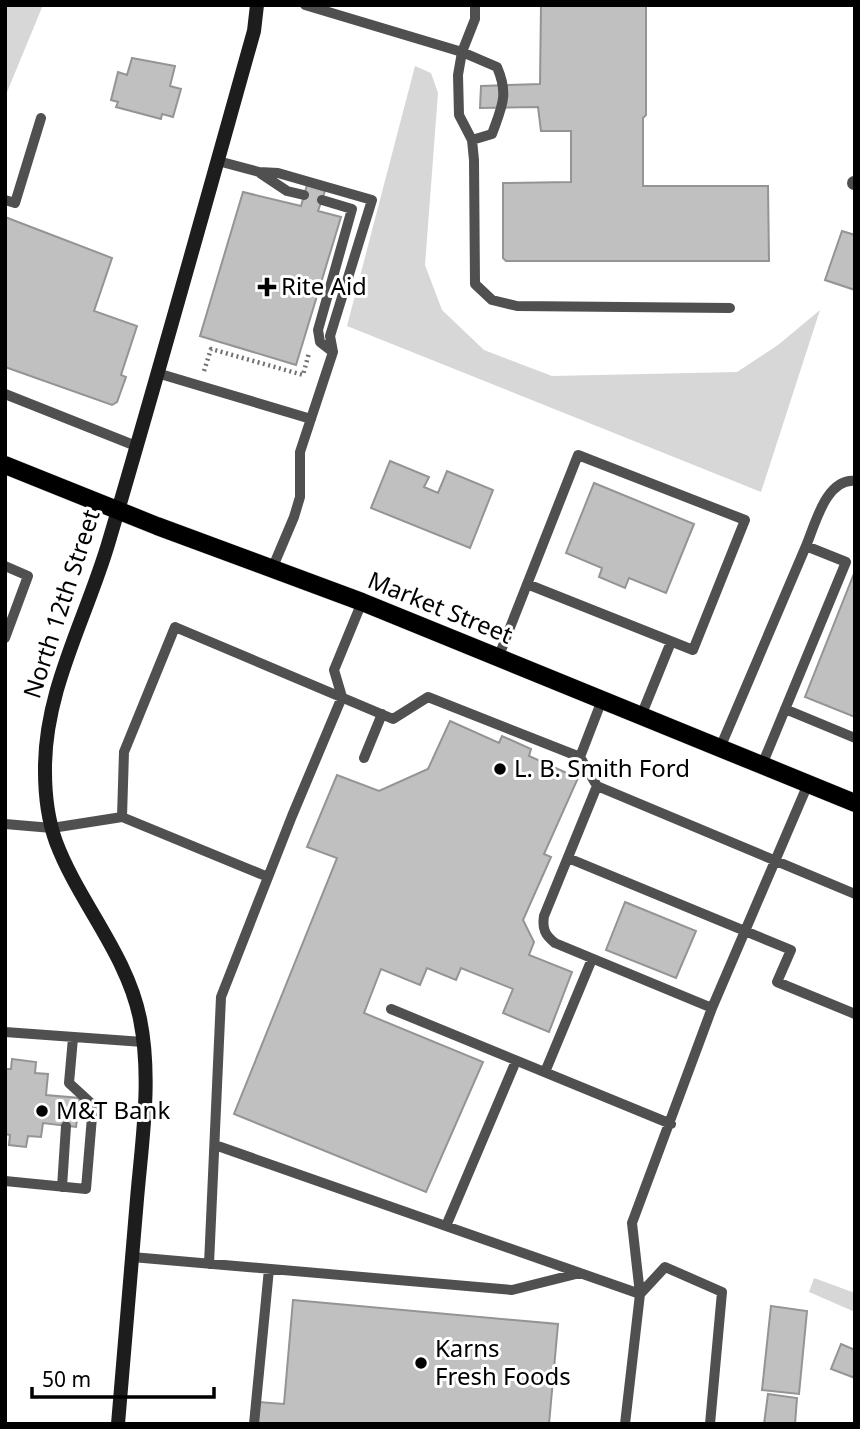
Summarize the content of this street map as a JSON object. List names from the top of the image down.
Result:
{
  "streets": {
    "main road": ["North 12th Street", "Market Street"]
  },
  "crossings": [
    ["North 12th Street", "Market Street"]
  ],
  "places": {
    "health": ["Rite Aid"],
    "other": ["L. B. Smith Ford", "M&T Bank", "Karns Fresh Foods"]
  },
  "scale_bar": "50 m"
}
